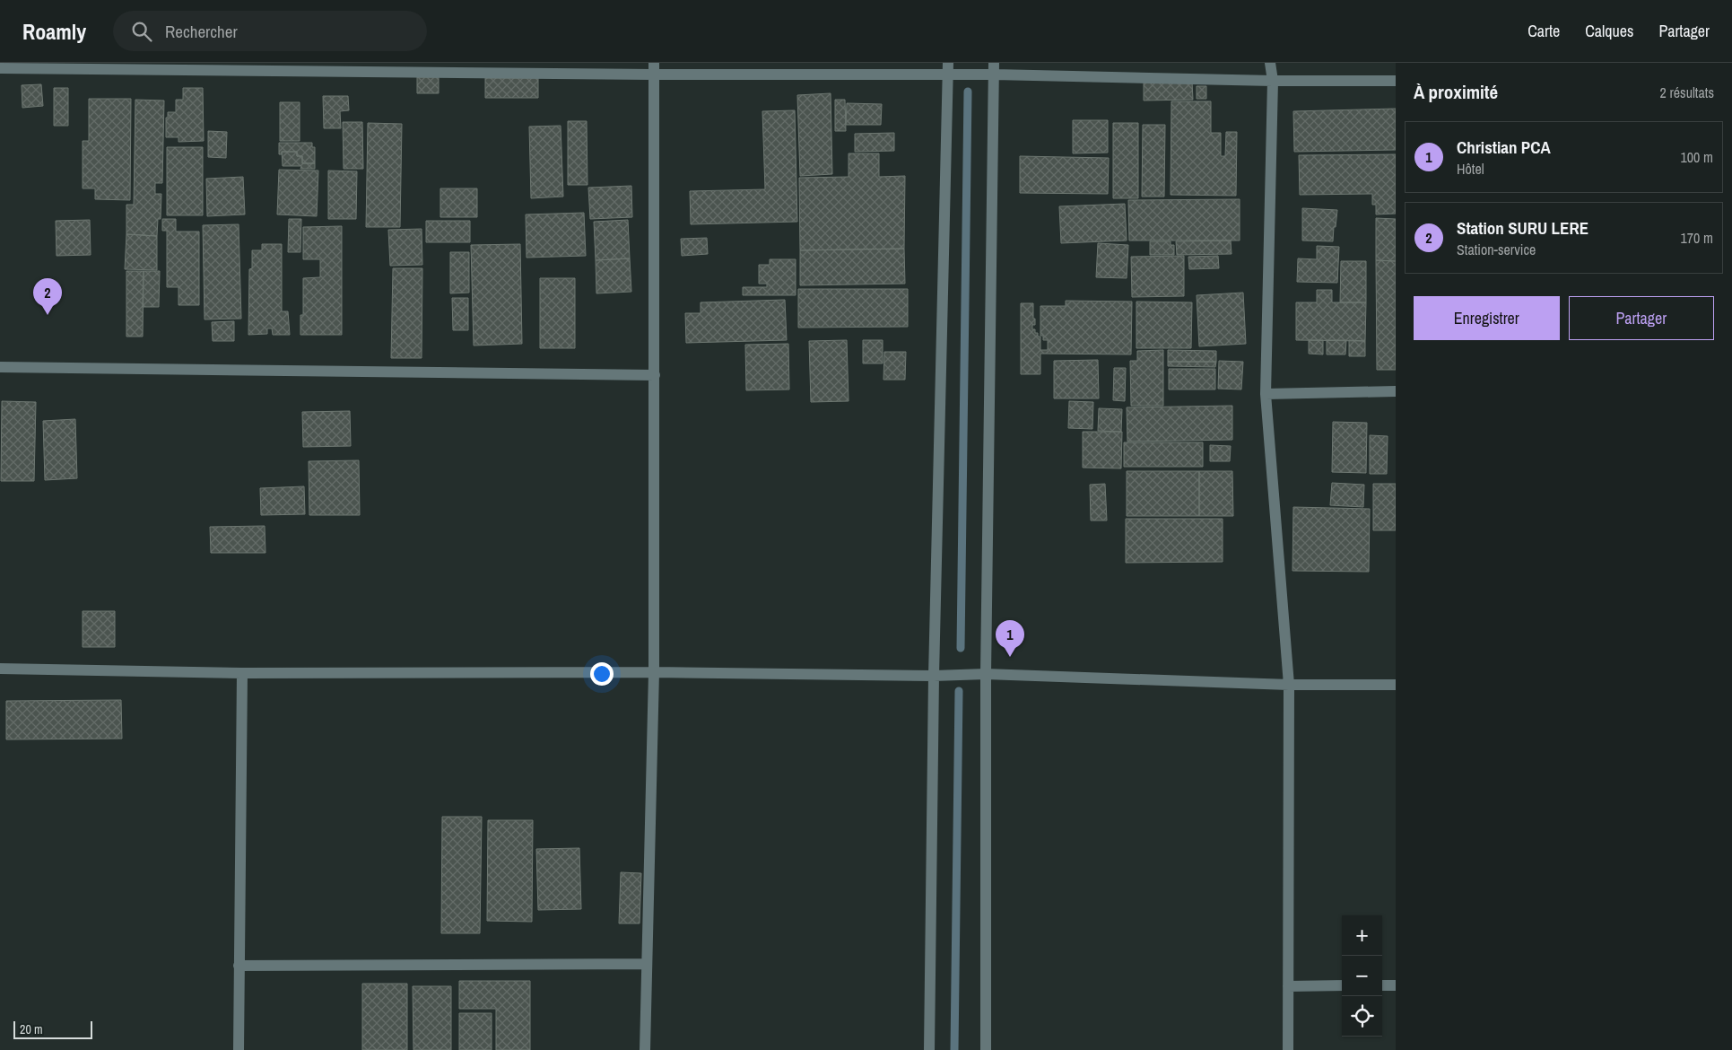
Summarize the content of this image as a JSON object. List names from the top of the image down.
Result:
{
  "scale_bar": "20 m",
  "page": {
    "header": "Roamly",
    "search": "Rechercher",
    "nav": ["Carte", "Calques", "Partager"],
    "heading": ["À proximité", "2 résultats"],
    "list": [
      {
        "mark": "1",
        "name": "Christian PCA",
        "note": "Hôtel",
        "value": "100 m"
      },
      {
        "mark": "2",
        "name": "Station SURU LERE",
        "note": "Station-service",
        "value": "170 m"
      }
    ],
    "pins": ["2", "1"],
    "buttons": ["Enregistrer", "Partager"],
    "map_buttons": ["+", "−"],
    "scale": "20 m"
  }
}
